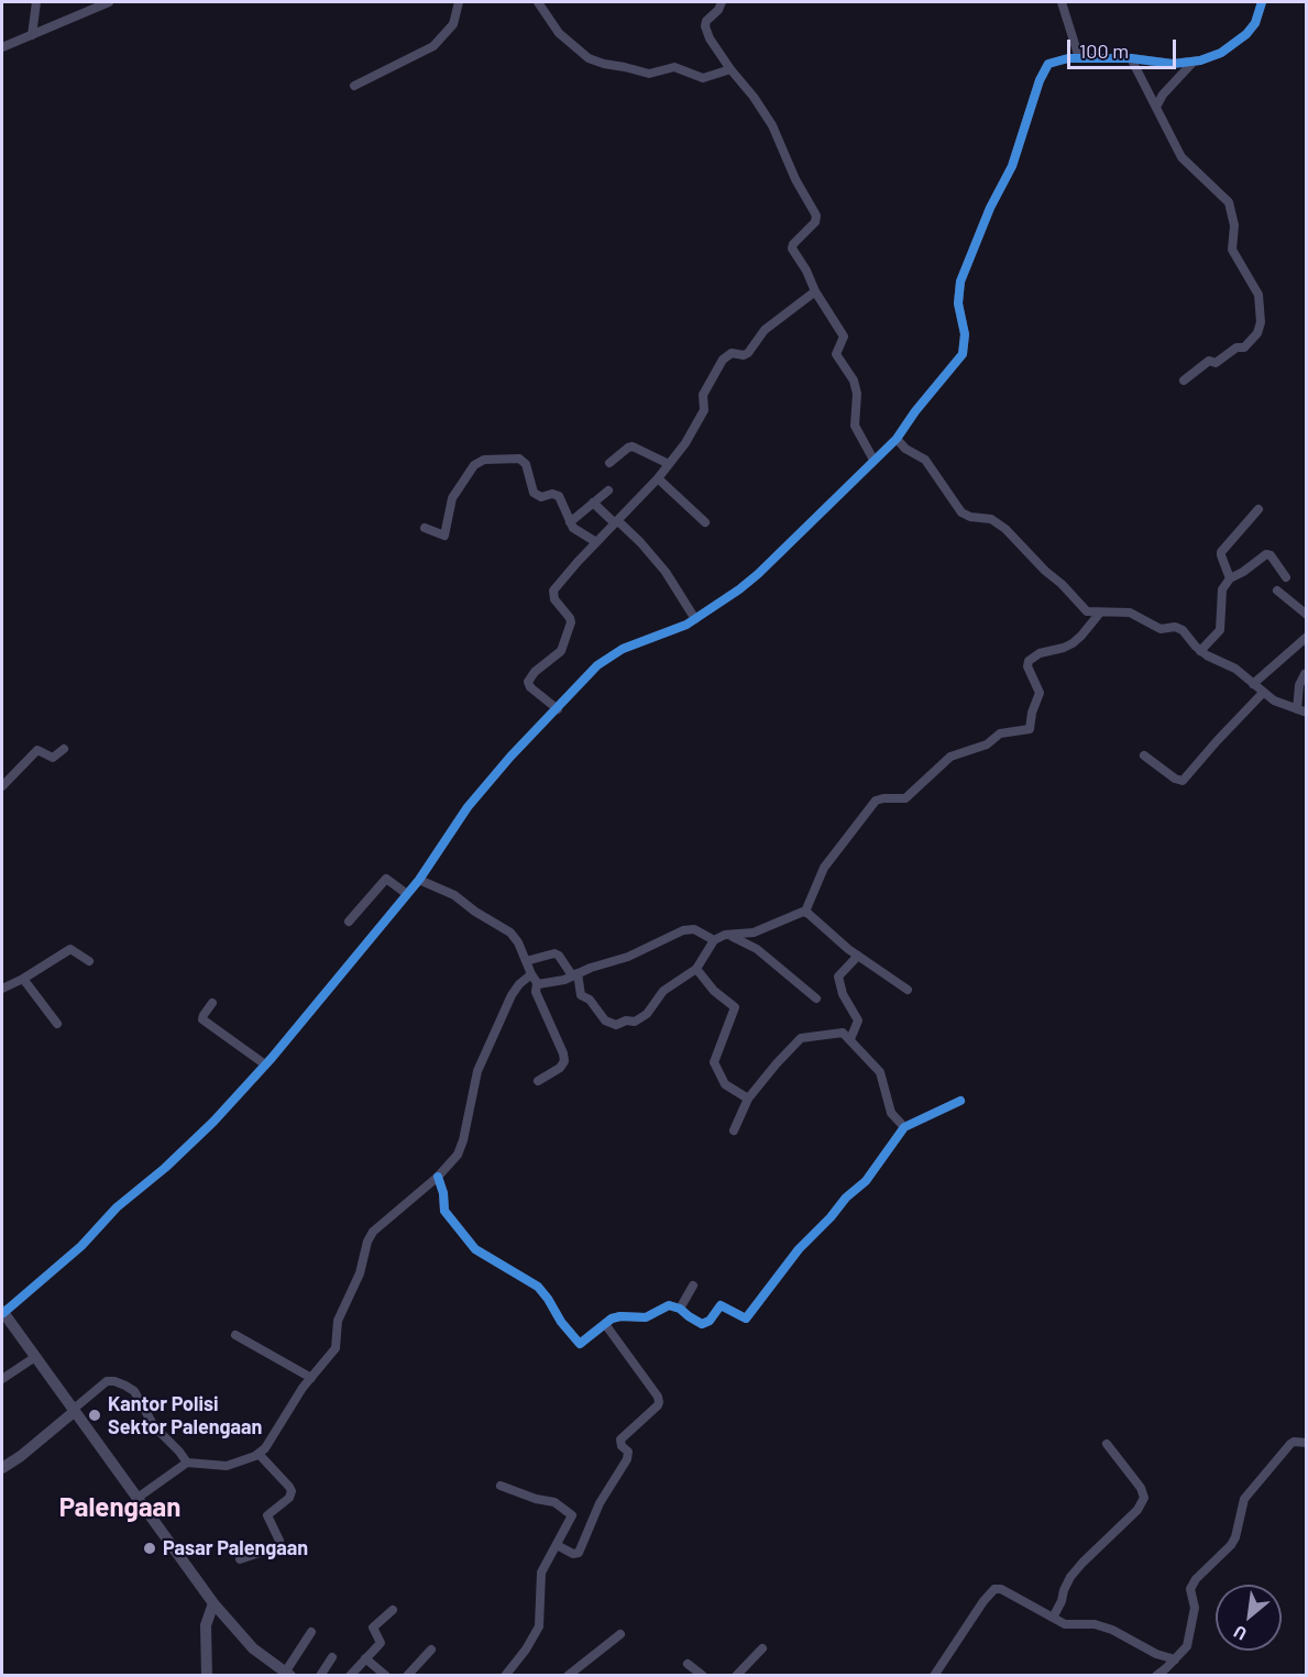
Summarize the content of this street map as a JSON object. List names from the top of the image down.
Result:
{
  "districts": ["Palengaan"],
  "places": ["Kantor Polisi Sektor Palengaan", "Pasar Palengaan"],
  "scale_bar": "100 m",
  "north": "bottom left"
}
